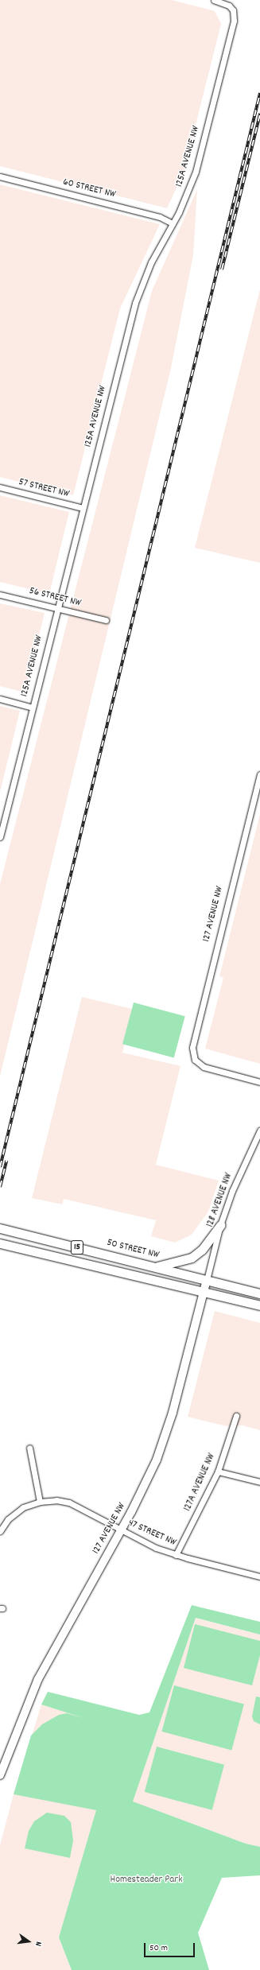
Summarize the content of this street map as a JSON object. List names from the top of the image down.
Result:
{
  "streets": {
    "main road": ["15", "50 STREET NW"],
    "street": [
      "125A AVENUE NW",
      "60 STREET NW",
      "57 STREET NW",
      "56 STREET NW",
      "127 AVENUE NW",
      "128 AVENUE NW",
      "127A AVENUE NW",
      "47 STREET NW"
    ]
  },
  "crossings": [
    ["125A AVENUE NW", "60 STREET NW"],
    ["125A AVENUE NW", "57 STREET NW"],
    ["125A AVENUE NW", "56 STREET NW"],
    ["127 AVENUE NW", "128 AVENUE NW"],
    ["127 AVENUE NW", "15"],
    ["127 AVENUE NW", "50 STREET NW"],
    ["127 AVENUE NW", "47 STREET NW"],
    ["128 AVENUE NW", "50 STREET NW"],
    ["127A AVENUE NW", "47 STREET NW"]
  ],
  "parks": ["Homesteader Park"],
  "scale_bar": "50 m",
  "north": "right"
}
